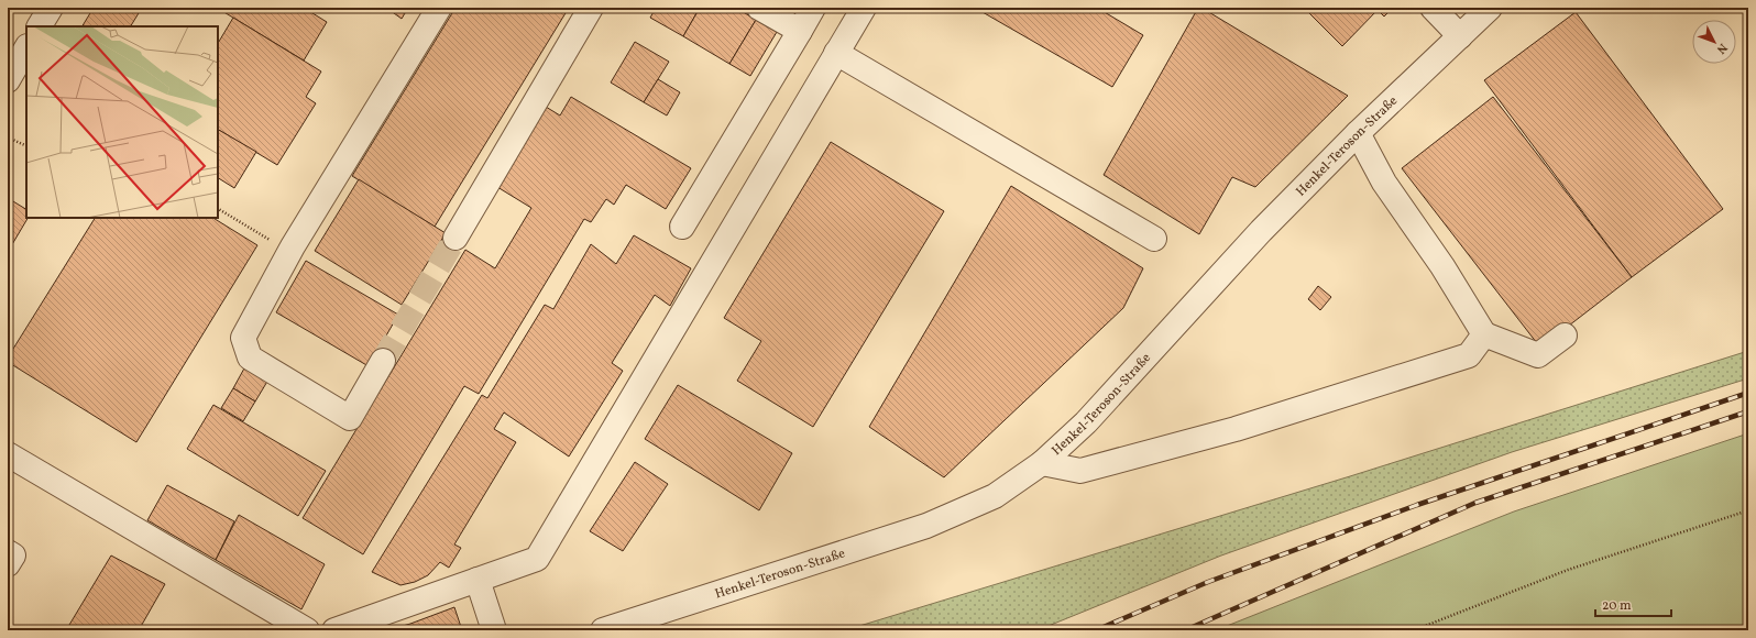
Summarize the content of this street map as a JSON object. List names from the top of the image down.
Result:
{
  "streets": {
    "street": ["Henkel-Teroson-Straße"]
  },
  "scale_bar": "20 m",
  "north": "bottom right"
}
